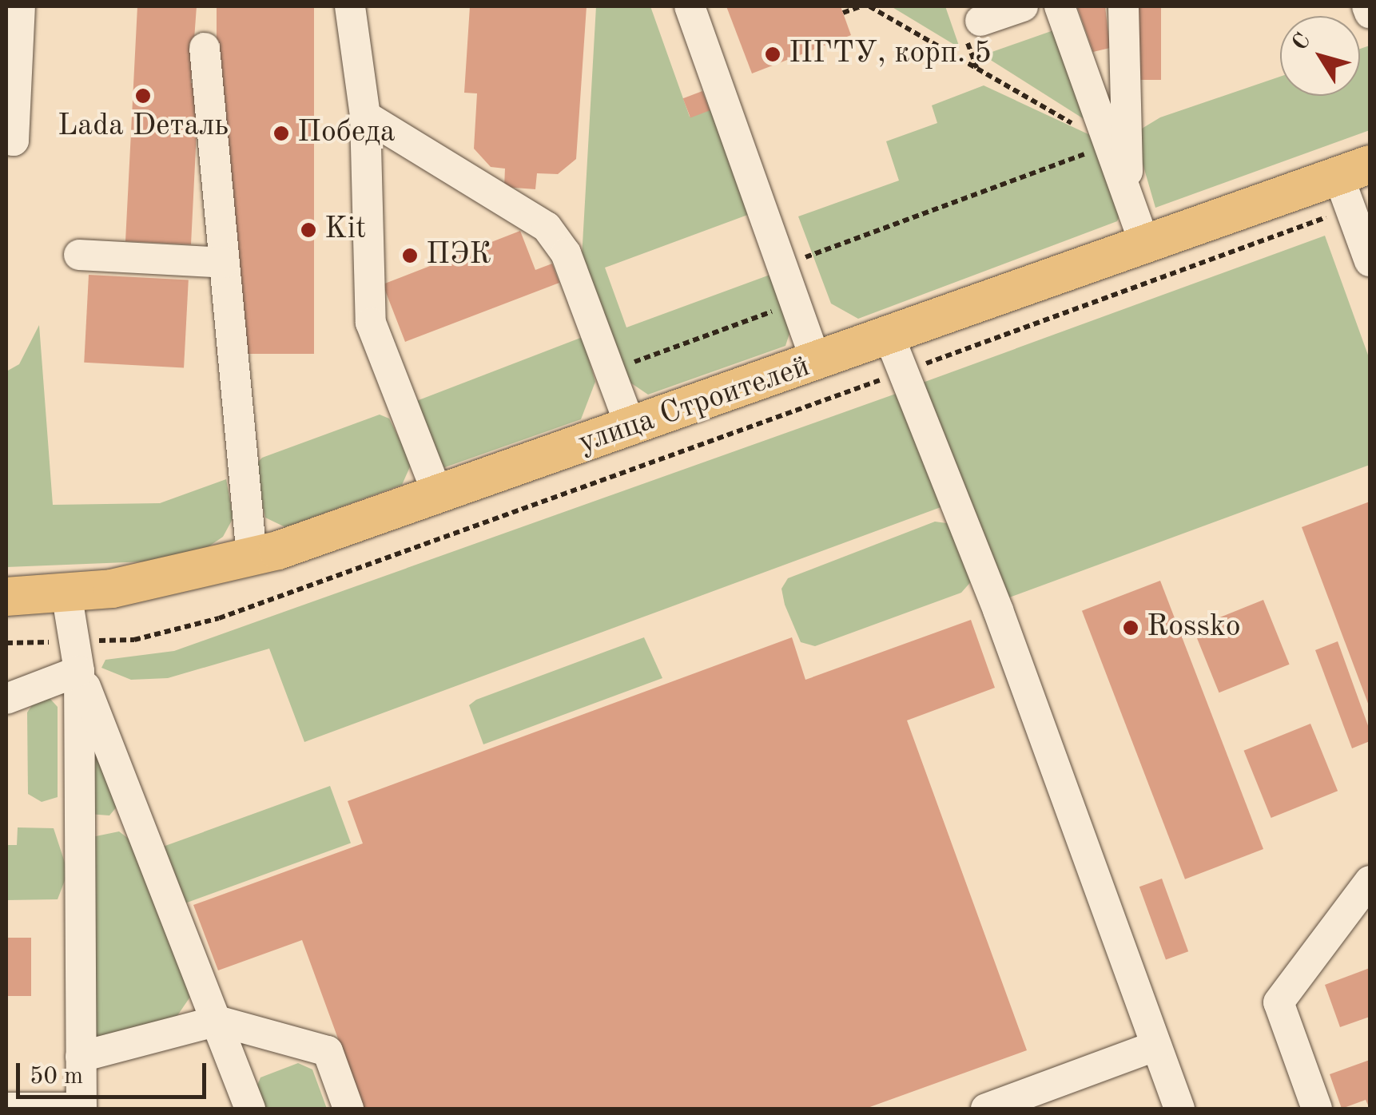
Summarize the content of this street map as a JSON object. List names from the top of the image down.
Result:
{
  "streets": {
    "main road": ["улица Строителей"]
  },
  "places": [
    "ПГТУ, корп. 5",
    "Lada Dеталь",
    "Победа",
    "Kit",
    "ПЭК",
    "Rossko"
  ],
  "scale_bar": "50 m",
  "north": "top left"
}
